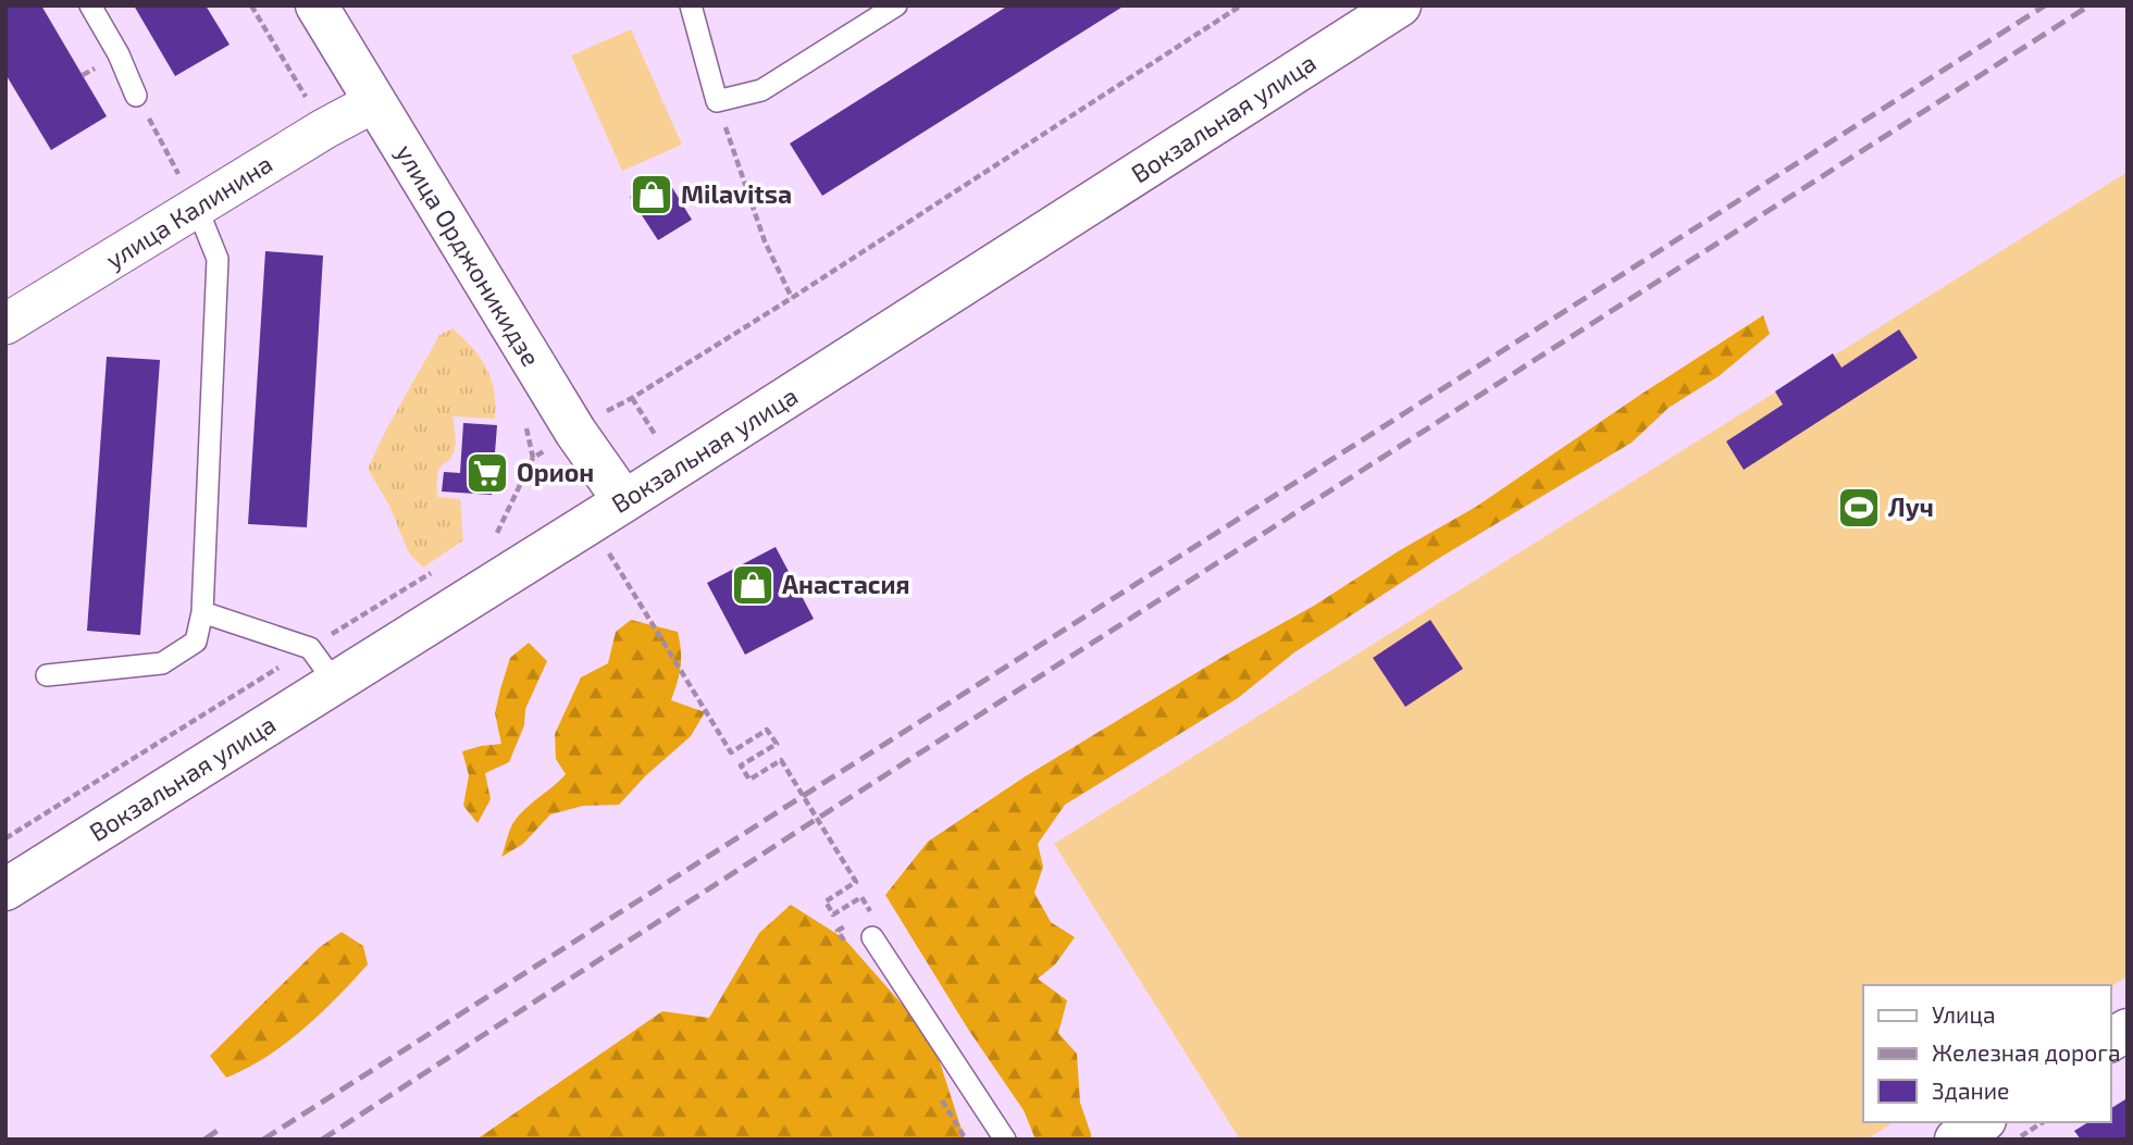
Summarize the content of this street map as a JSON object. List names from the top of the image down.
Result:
{
  "streets": {
    "street": ["Вокзальная улица", "улица Калинина", "улица Орджоникидзе"]
  },
  "crossings": [
    ["Вокзальная улица", "улица Орджоникидзе"],
    ["улица Калинина", "улица Орджоникидзе"]
  ],
  "places": {
    "shop": ["Milavitsa", "Анастасия"],
    "supermarket": ["Орион"],
    "sports": ["Луч"]
  },
  "legend": ["Улица", "Железная дорога", "Здание"]
}
